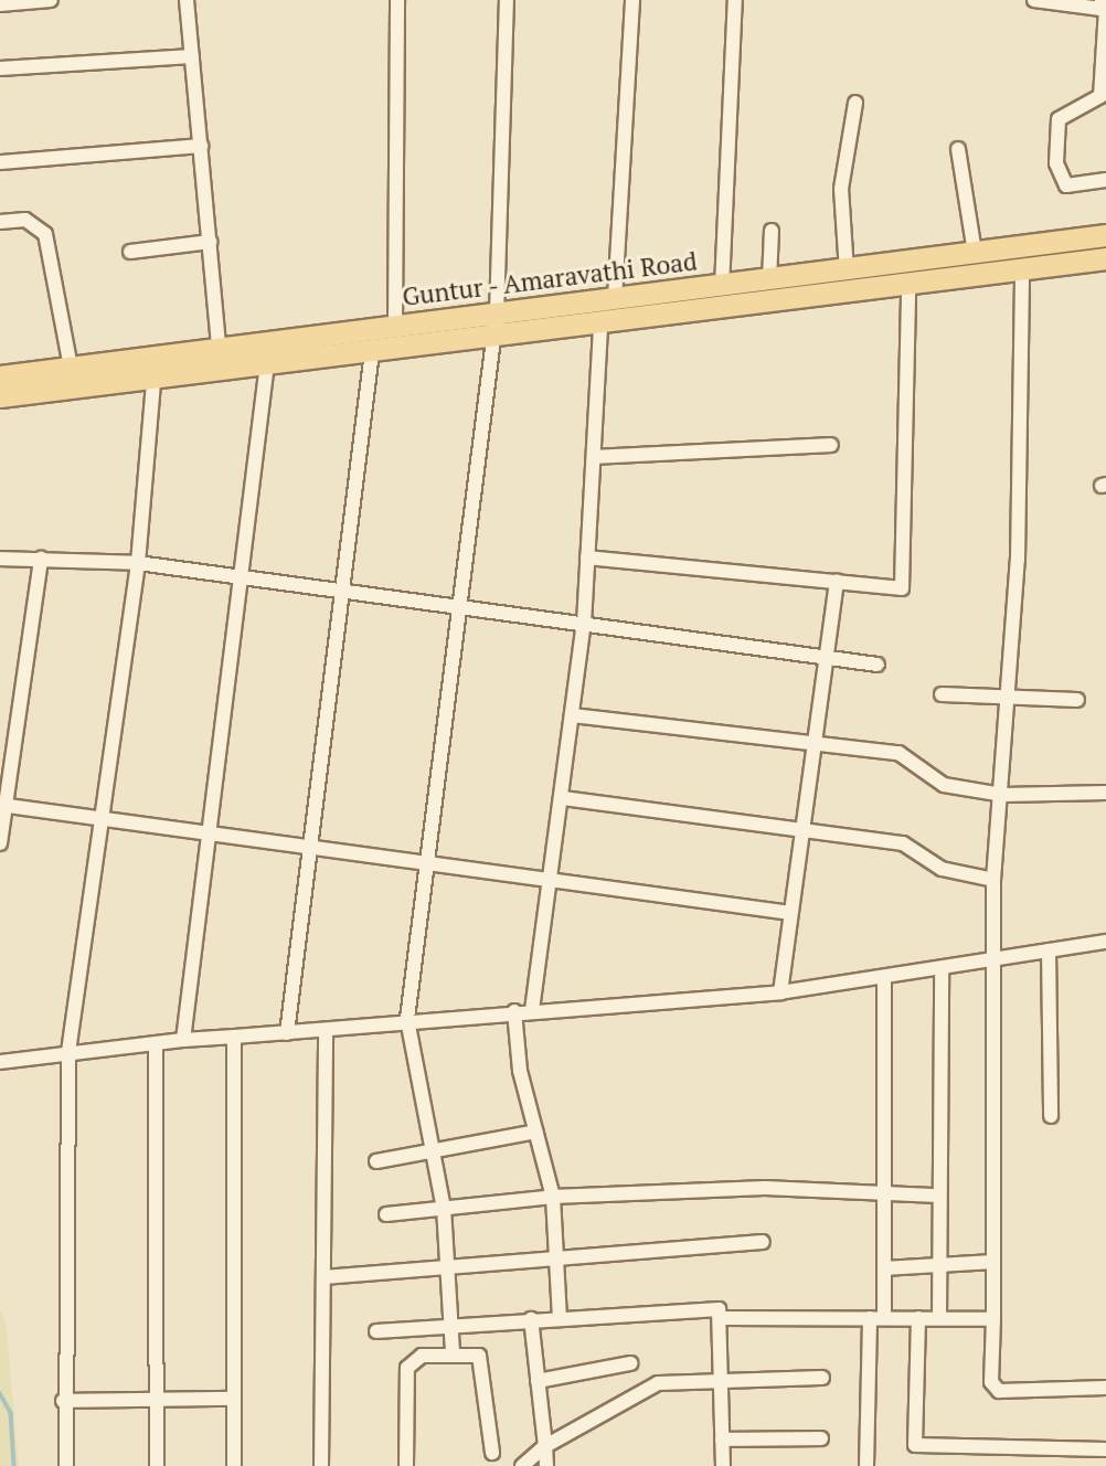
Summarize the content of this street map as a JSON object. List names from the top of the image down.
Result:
{
  "streets": {
    "main road": ["Guntur - Amaravathi Road"]
  }
}
